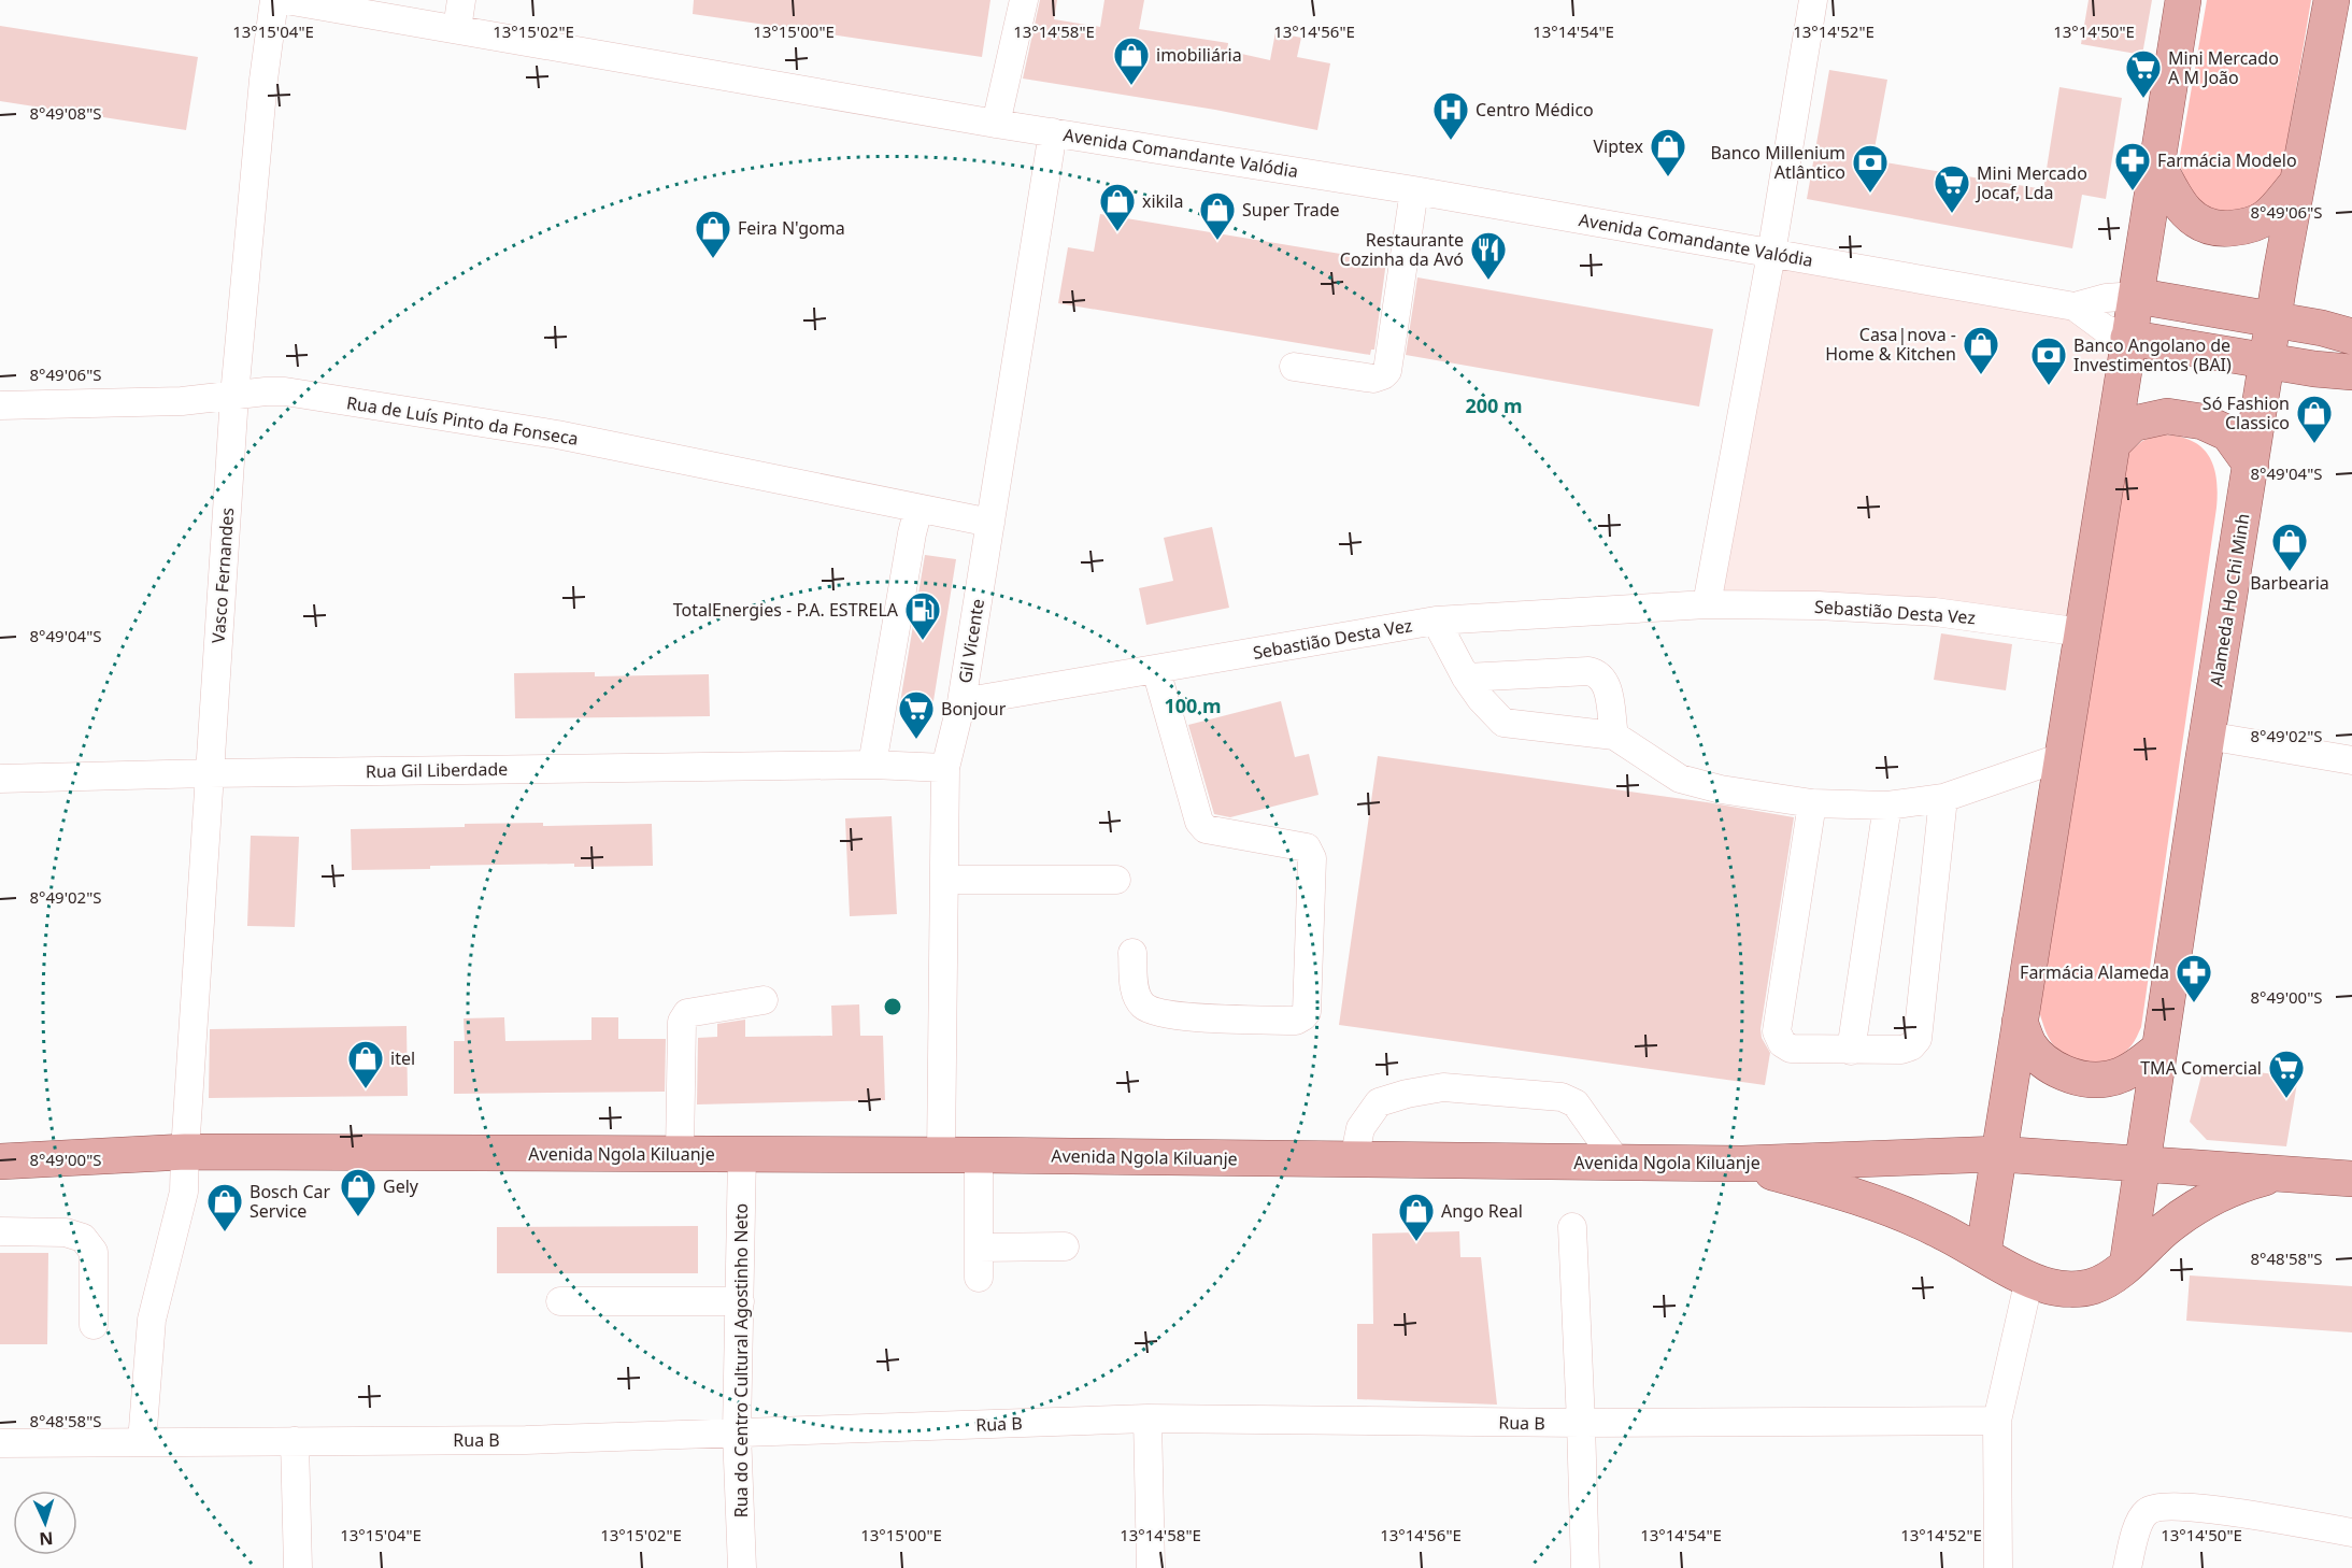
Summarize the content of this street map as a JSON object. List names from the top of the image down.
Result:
{
  "streets": {
    "main road": ["Avenida Comandante Valódia", "Alameda Ho Chi Minh", "Avenida Ngola Kiluanje"],
    "street": [
      "Rua de Luís Pinto da Fonseca",
      "Vasco Fernandes",
      "Sebastião Desta Vez",
      "Gil Vicente",
      "Rua Gil Liberdade",
      "Rua do Centro Cultural Agostinho Neto",
      "Rua B"
    ]
  },
  "crossings": [
    ["Avenida Comandante Valódia", "Alameda Ho Chi Minh"],
    ["Avenida Comandante Valódia", "Gil Vicente"],
    ["Rua de Luís Pinto da Fonseca", "Vasco Fernandes"],
    ["Rua de Luís Pinto da Fonseca", "Gil Vicente"],
    ["Vasco Fernandes", "Rua Gil Liberdade"],
    ["Vasco Fernandes", "Avenida Ngola Kiluanje"],
    ["Vasco Fernandes", "Rua B"],
    ["Alameda Ho Chi Minh", "Avenida Ngola Kiluanje"],
    ["Sebastião Desta Vez", "Gil Vicente"],
    ["Gil Vicente", "Rua Gil Liberdade"],
    ["Gil Vicente", "Avenida Ngola Kiluanje"],
    ["Avenida Ngola Kiluanje", "Rua do Centro Cultural Agostinho Neto"],
    ["Rua do Centro Cultural Agostinho Neto", "Rua B"]
  ],
  "places": {
    "shop": [
      "imobiliária",
      "Viptex",
      "xikila",
      "Super Trade",
      "Feira N'goma",
      "Casa|nova - Home & Kitchen",
      "Só Fashion Classico",
      "Barbearia",
      "itel",
      "Gely",
      "Bosch Car Service",
      "Ango Real"
    ],
    "supermarket": [
      "Mini Mercado A M João",
      "Mini Mercado Jocaf, Lda",
      "Bonjour",
      "TMA Comercial"
    ],
    "hospital": ["Centro Médico"],
    "pharmacy": ["Farmácia Modelo", "Farmácia Alameda"],
    "bank": ["Banco Millenium Atlântico", "Banco Angolano de Investimentos (BAI)"],
    "restaurant": ["Restaurante Cozinha da Avó"],
    "fuel station": ["TotalEnergies - P.A. ESTRELA"]
  },
  "north": "bottom",
  "coordinates": [
    "13°15'04\"E",
    "13°15'02\"E",
    "13°15'00\"E",
    "13°14'58\"E",
    "13°14'56\"E",
    "13°14'54\"E",
    "13°14'52\"E",
    "13°14'50\"E",
    "8°49'08\"S",
    "8°49'06\"S",
    "8°49'04\"S",
    "8°49'02\"S",
    "8°49'00\"S",
    "8°48'58\"S"
  ],
  "rings": ["200 m", "100 m"]
}
